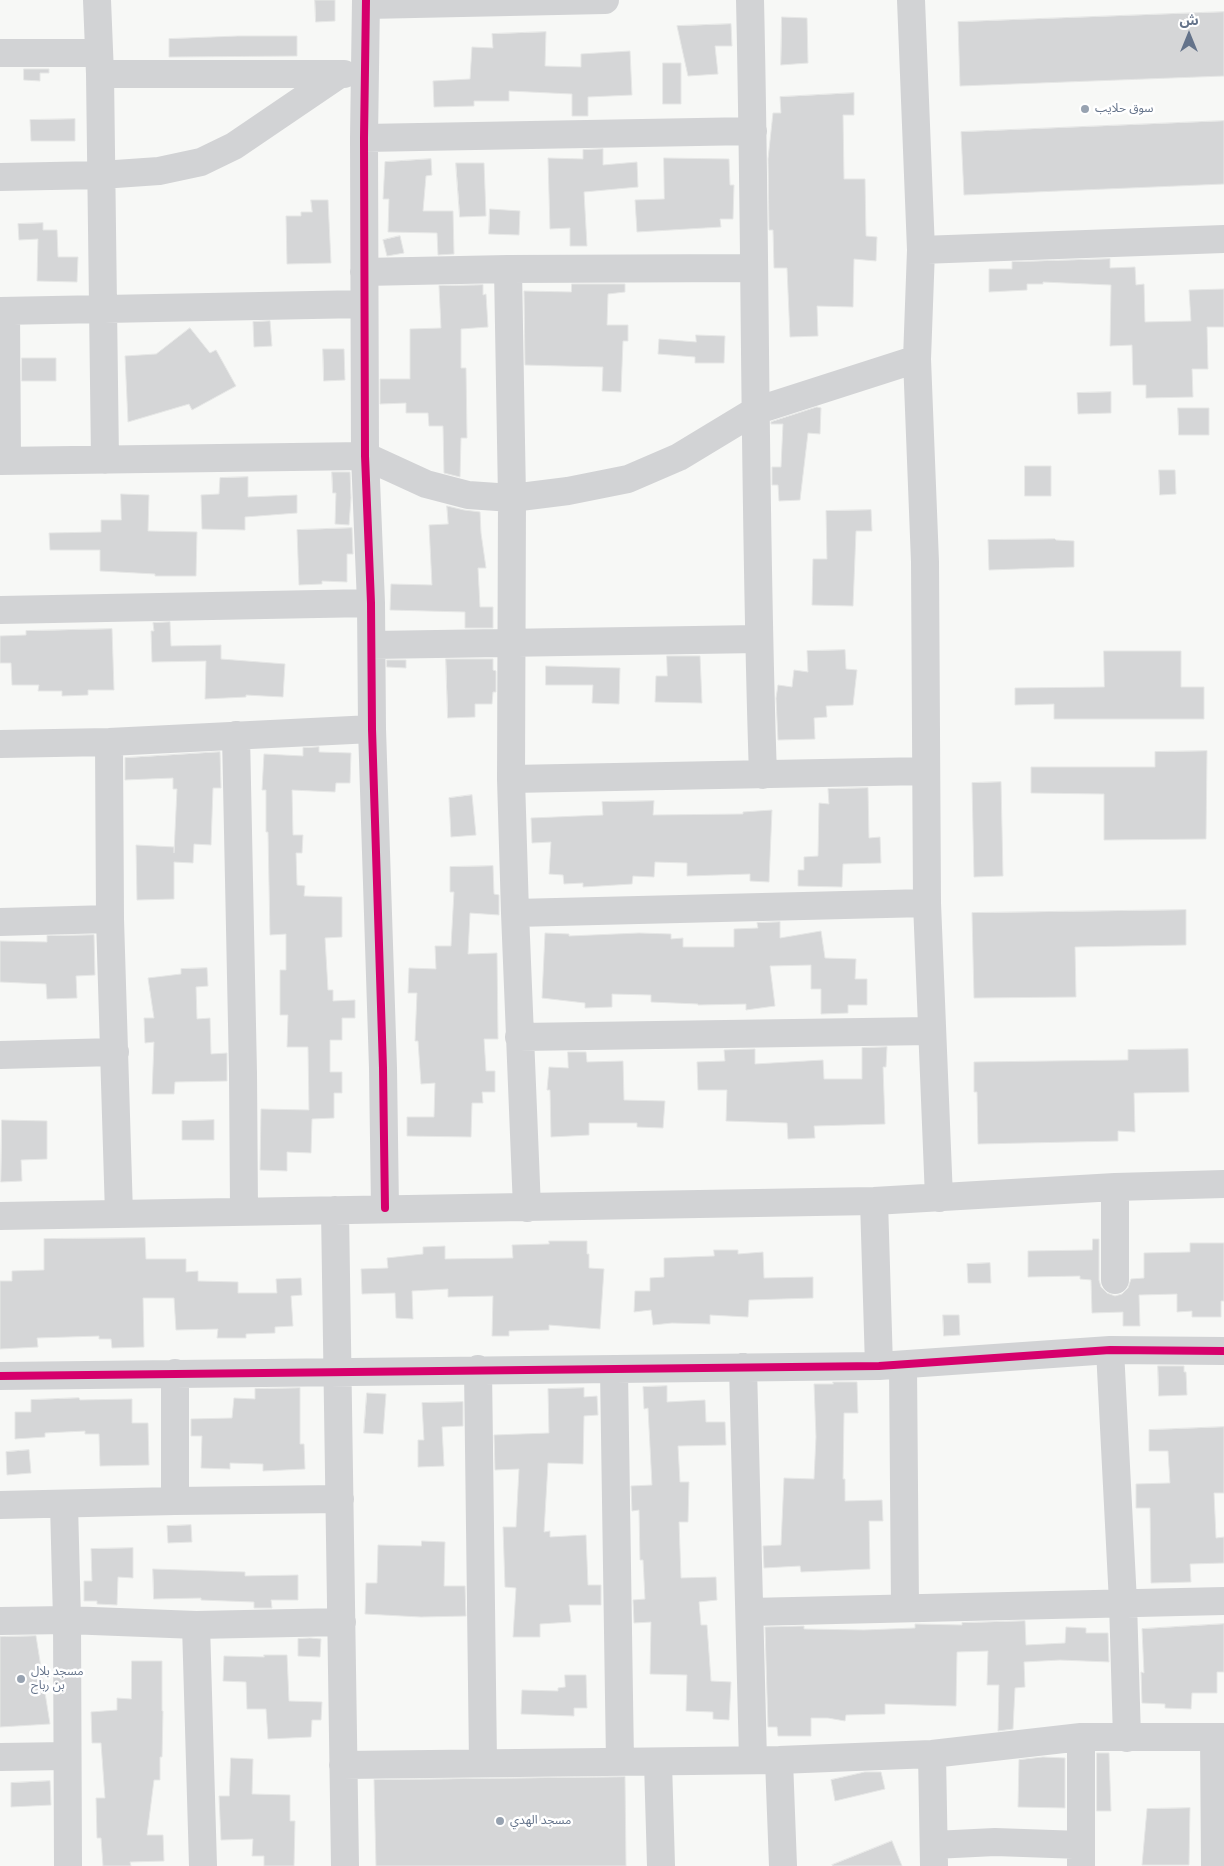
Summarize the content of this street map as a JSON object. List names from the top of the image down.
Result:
{
  "places": ["سوق حلايب", "مسجد بلال بن رباح", "مسجد الهدي"],
  "north": "top"
}
